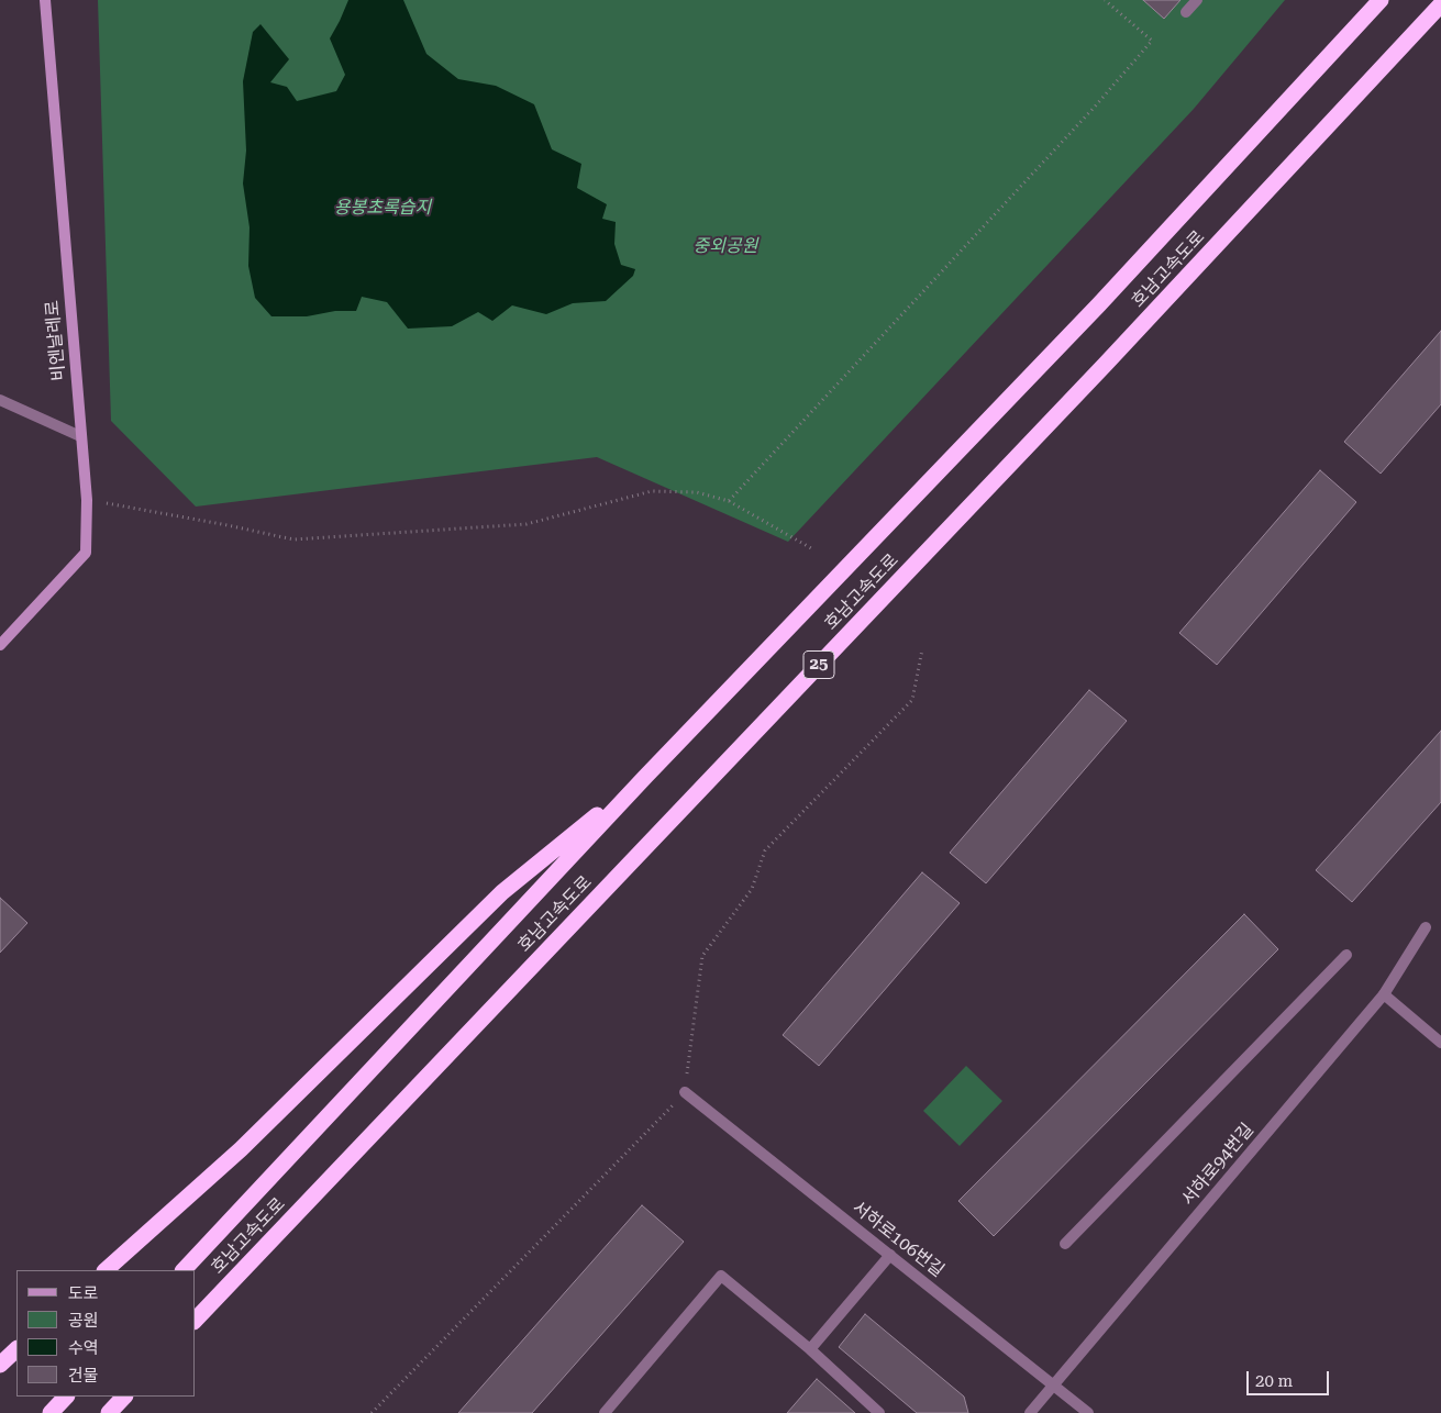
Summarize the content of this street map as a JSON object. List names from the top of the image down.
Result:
{
  "streets": {
    "highway": ["호남고속도로", "25"],
    "street": ["비엔날레로", "서하로94번길", "서하로106번길"]
  },
  "crossings": [
    ["서하로94번길", "서하로106번길"]
  ],
  "parks": ["용봉초록습지", "중외공원"],
  "legend": [
    "도로",
    "공원",
    "수역",
    "건물"
  ],
  "scale_bar": "20 m"
}
